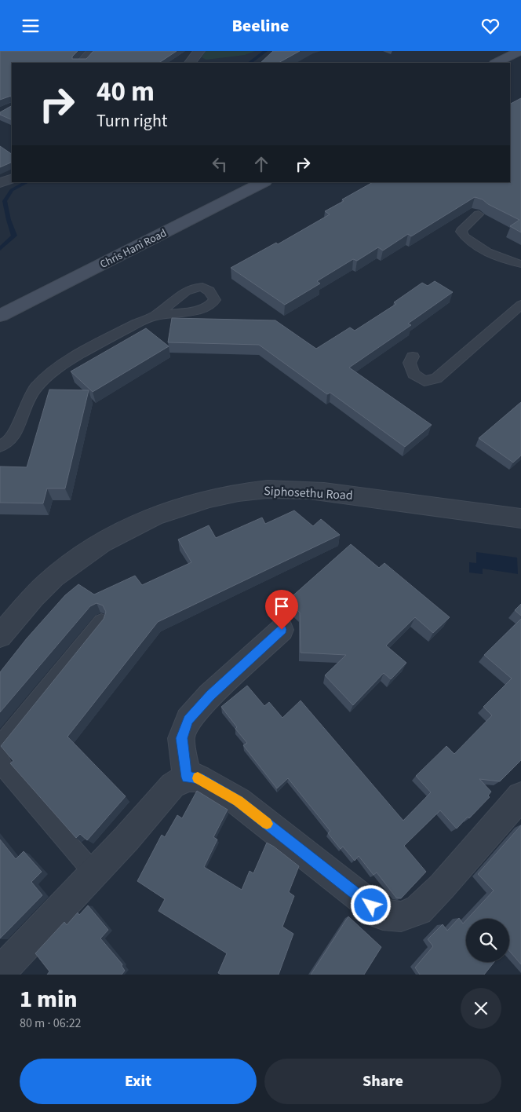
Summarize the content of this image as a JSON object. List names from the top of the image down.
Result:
{
  "streets": {
    "main road": ["Chris Hani Road"],
    "street": ["Siphosethu Road"]
  },
  "page": {
    "header": "Beeline",
    "turn": ["40 m", "Turn right"],
    "heading": ["1 min", "80 m · 06:22"],
    "buttons": ["Exit", "Share"]
  }
}
